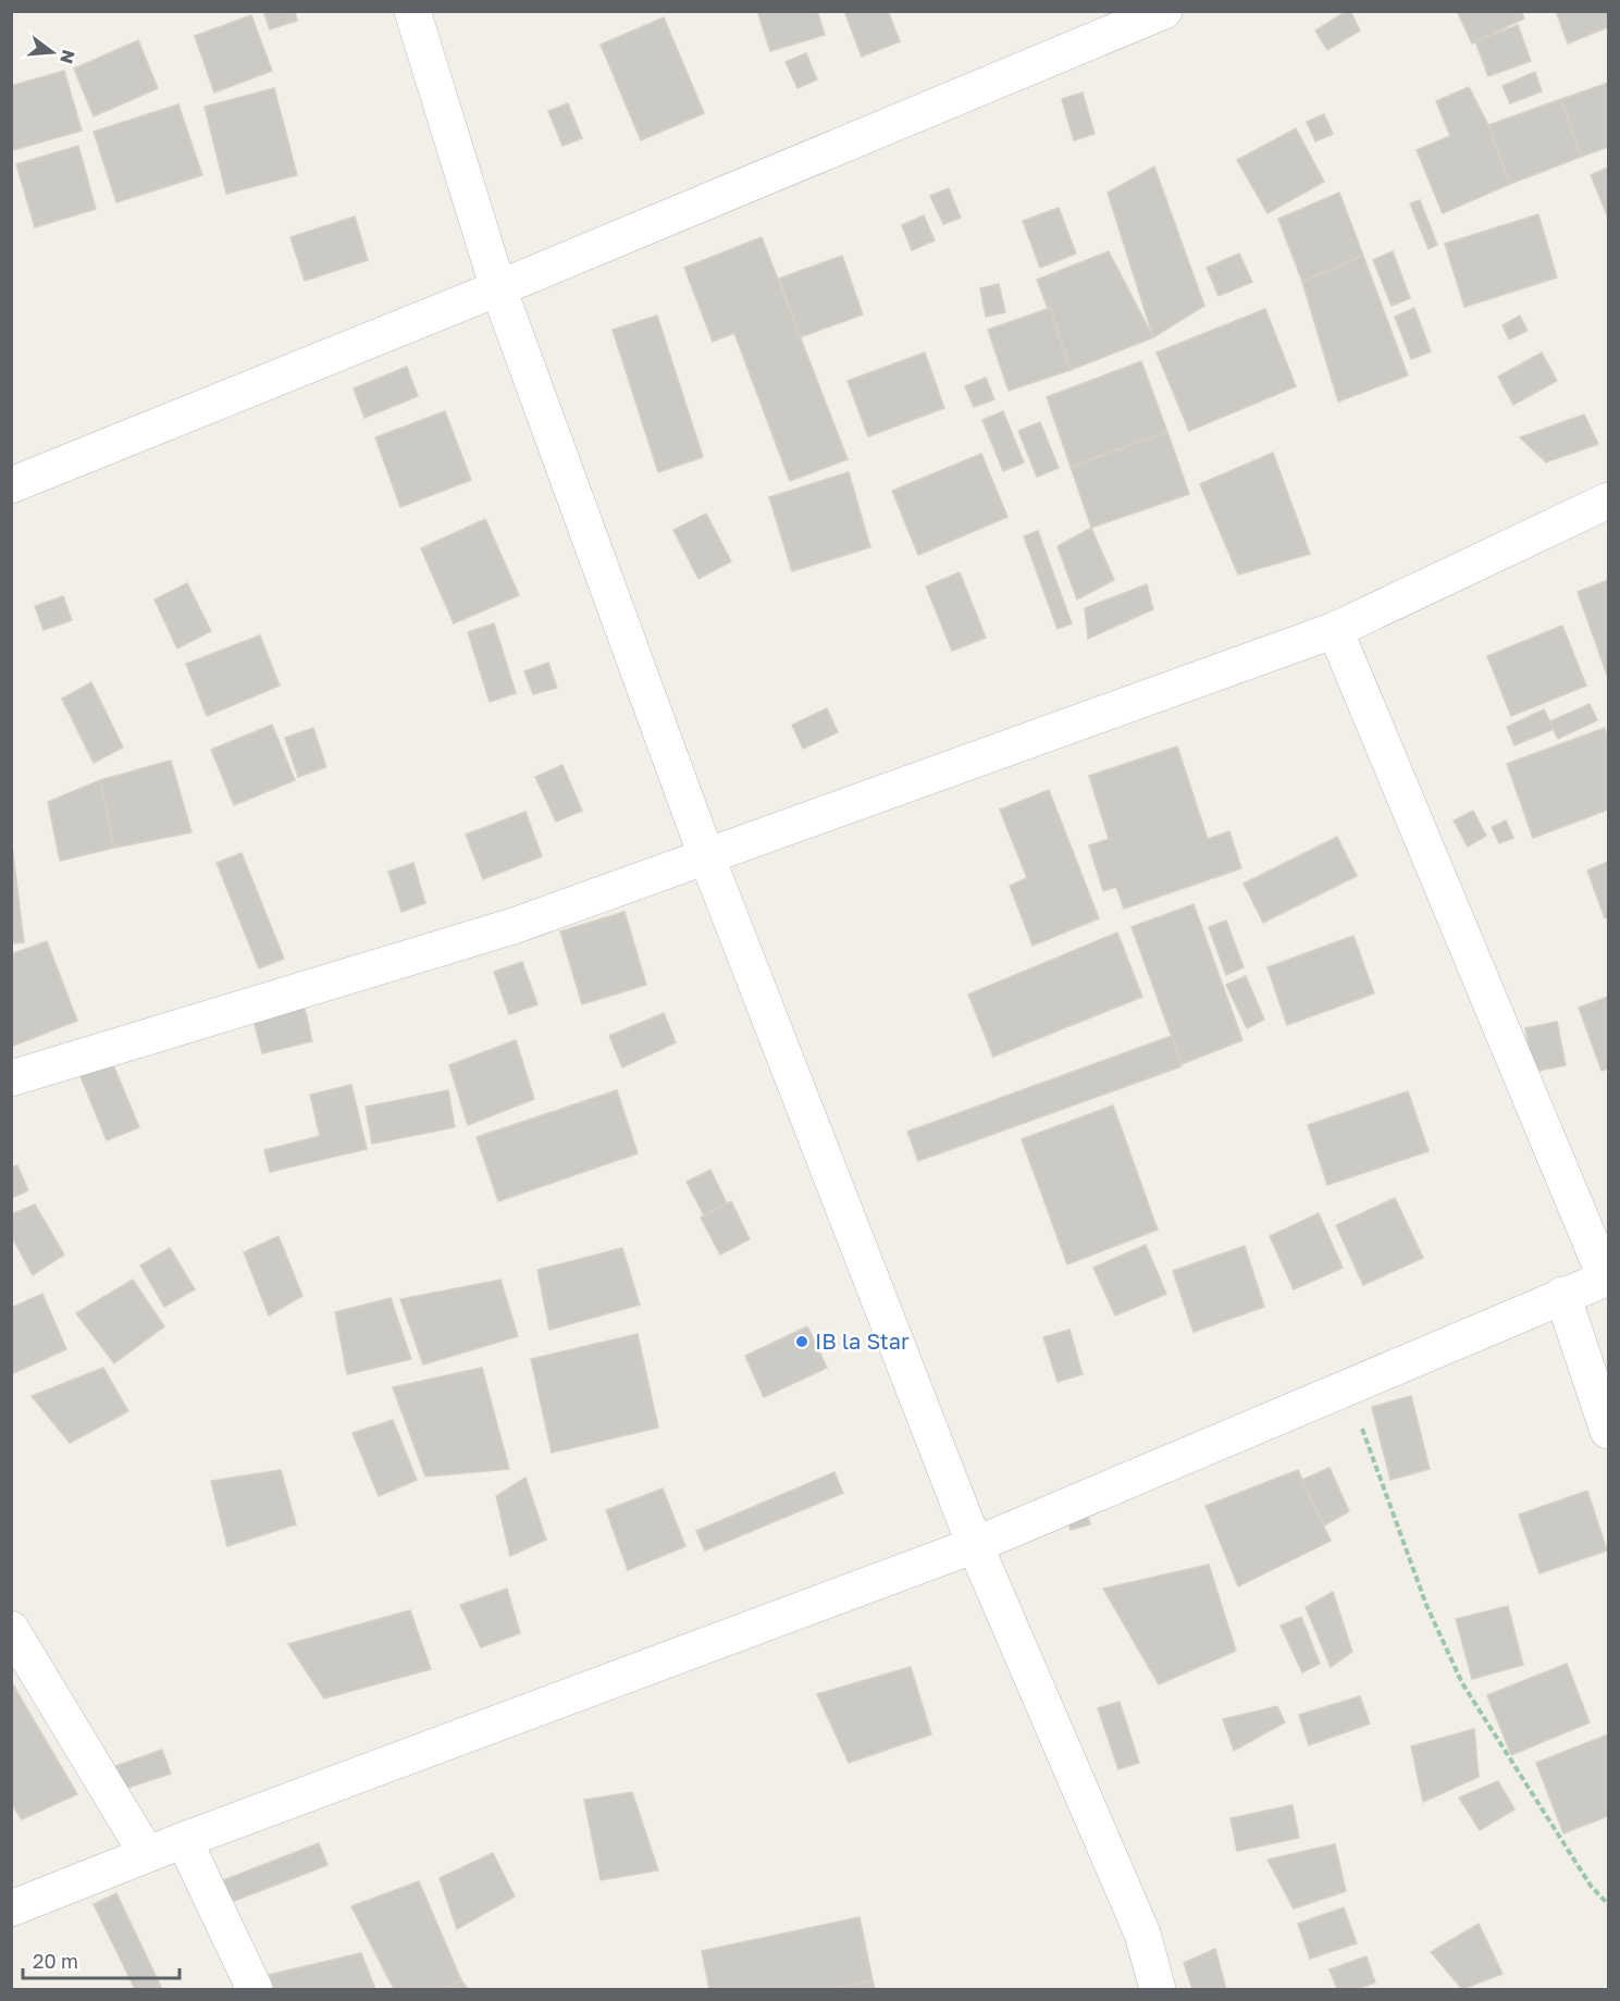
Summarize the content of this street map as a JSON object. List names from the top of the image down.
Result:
{
  "places": ["IB la Star"],
  "scale_bar": "20 m",
  "north": "right"
}
